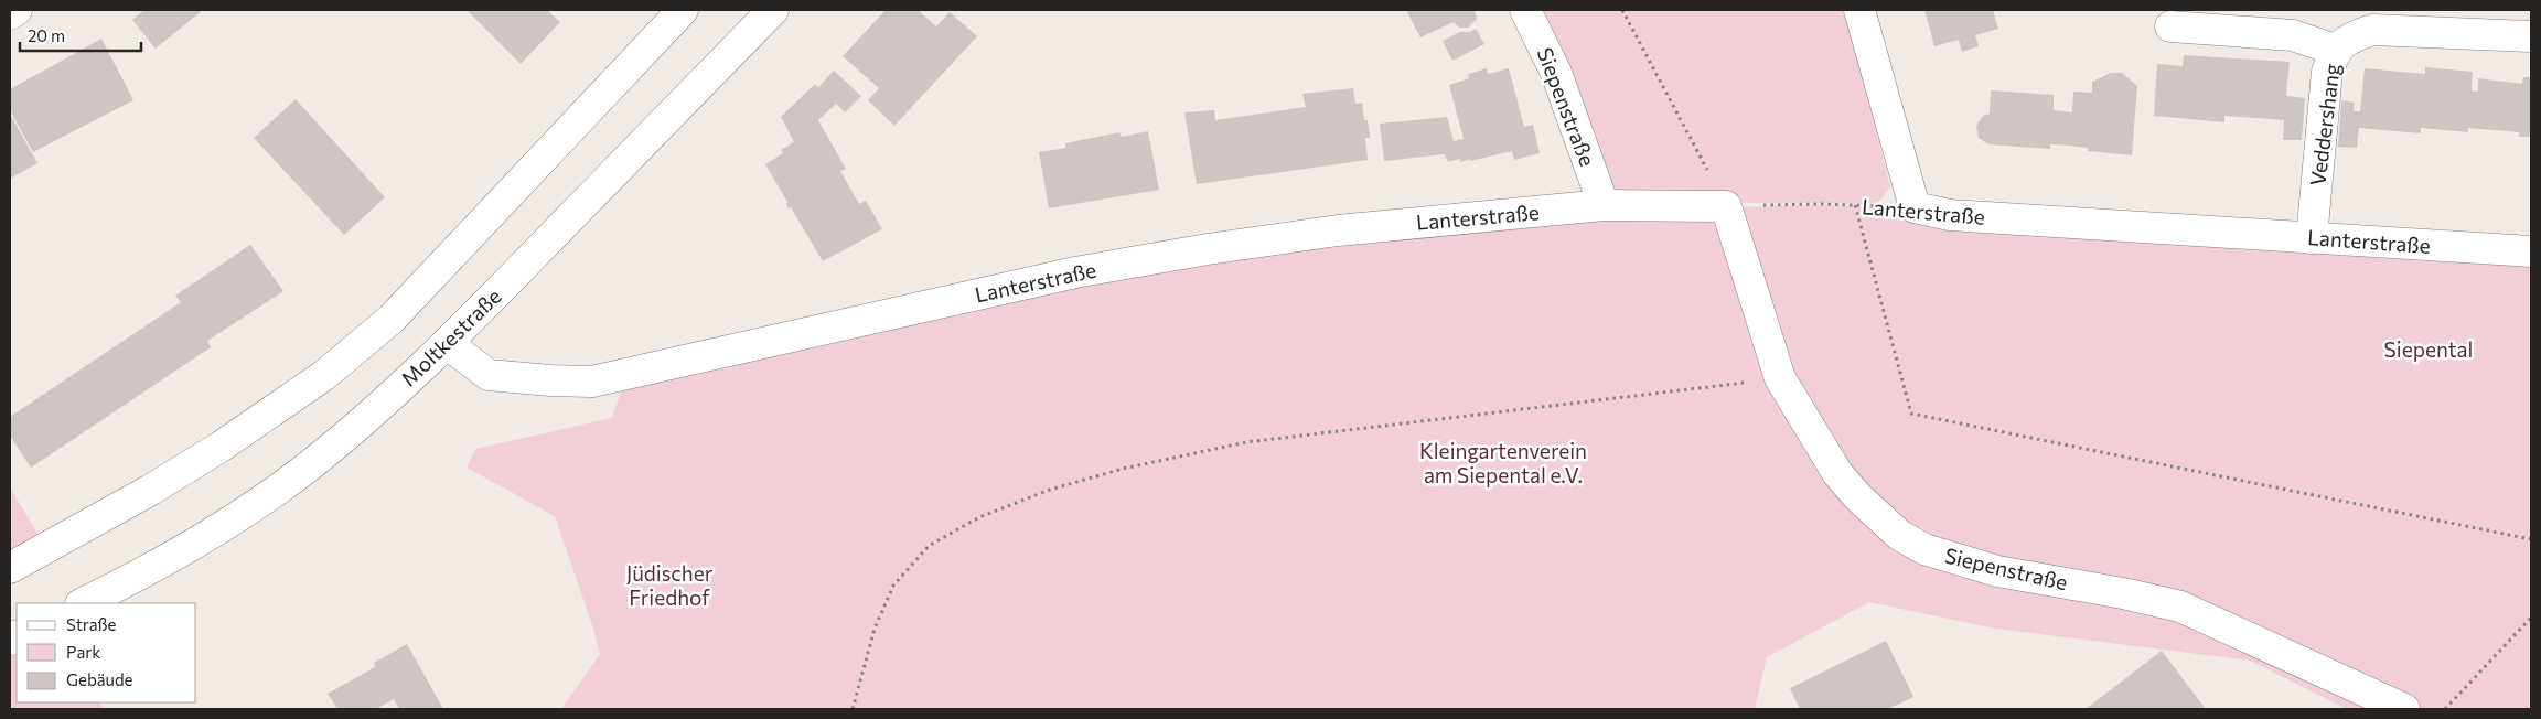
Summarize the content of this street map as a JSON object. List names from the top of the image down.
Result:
{
  "streets": {
    "street": [
      "Siepenstraße",
      "Veddershang",
      "Lanterstraße",
      "Moltkestraße"
    ]
  },
  "crossings": [
    ["Siepenstraße", "Lanterstraße"],
    ["Veddershang", "Lanterstraße"],
    ["Lanterstraße", "Moltkestraße"]
  ],
  "parks": ["Siepental", "Kleingartenverein am Siepental e.V.", "Jüdischer Friedhof"],
  "legend": ["Straße", "Park", "Gebäude"],
  "scale_bar": "20 m"
}
